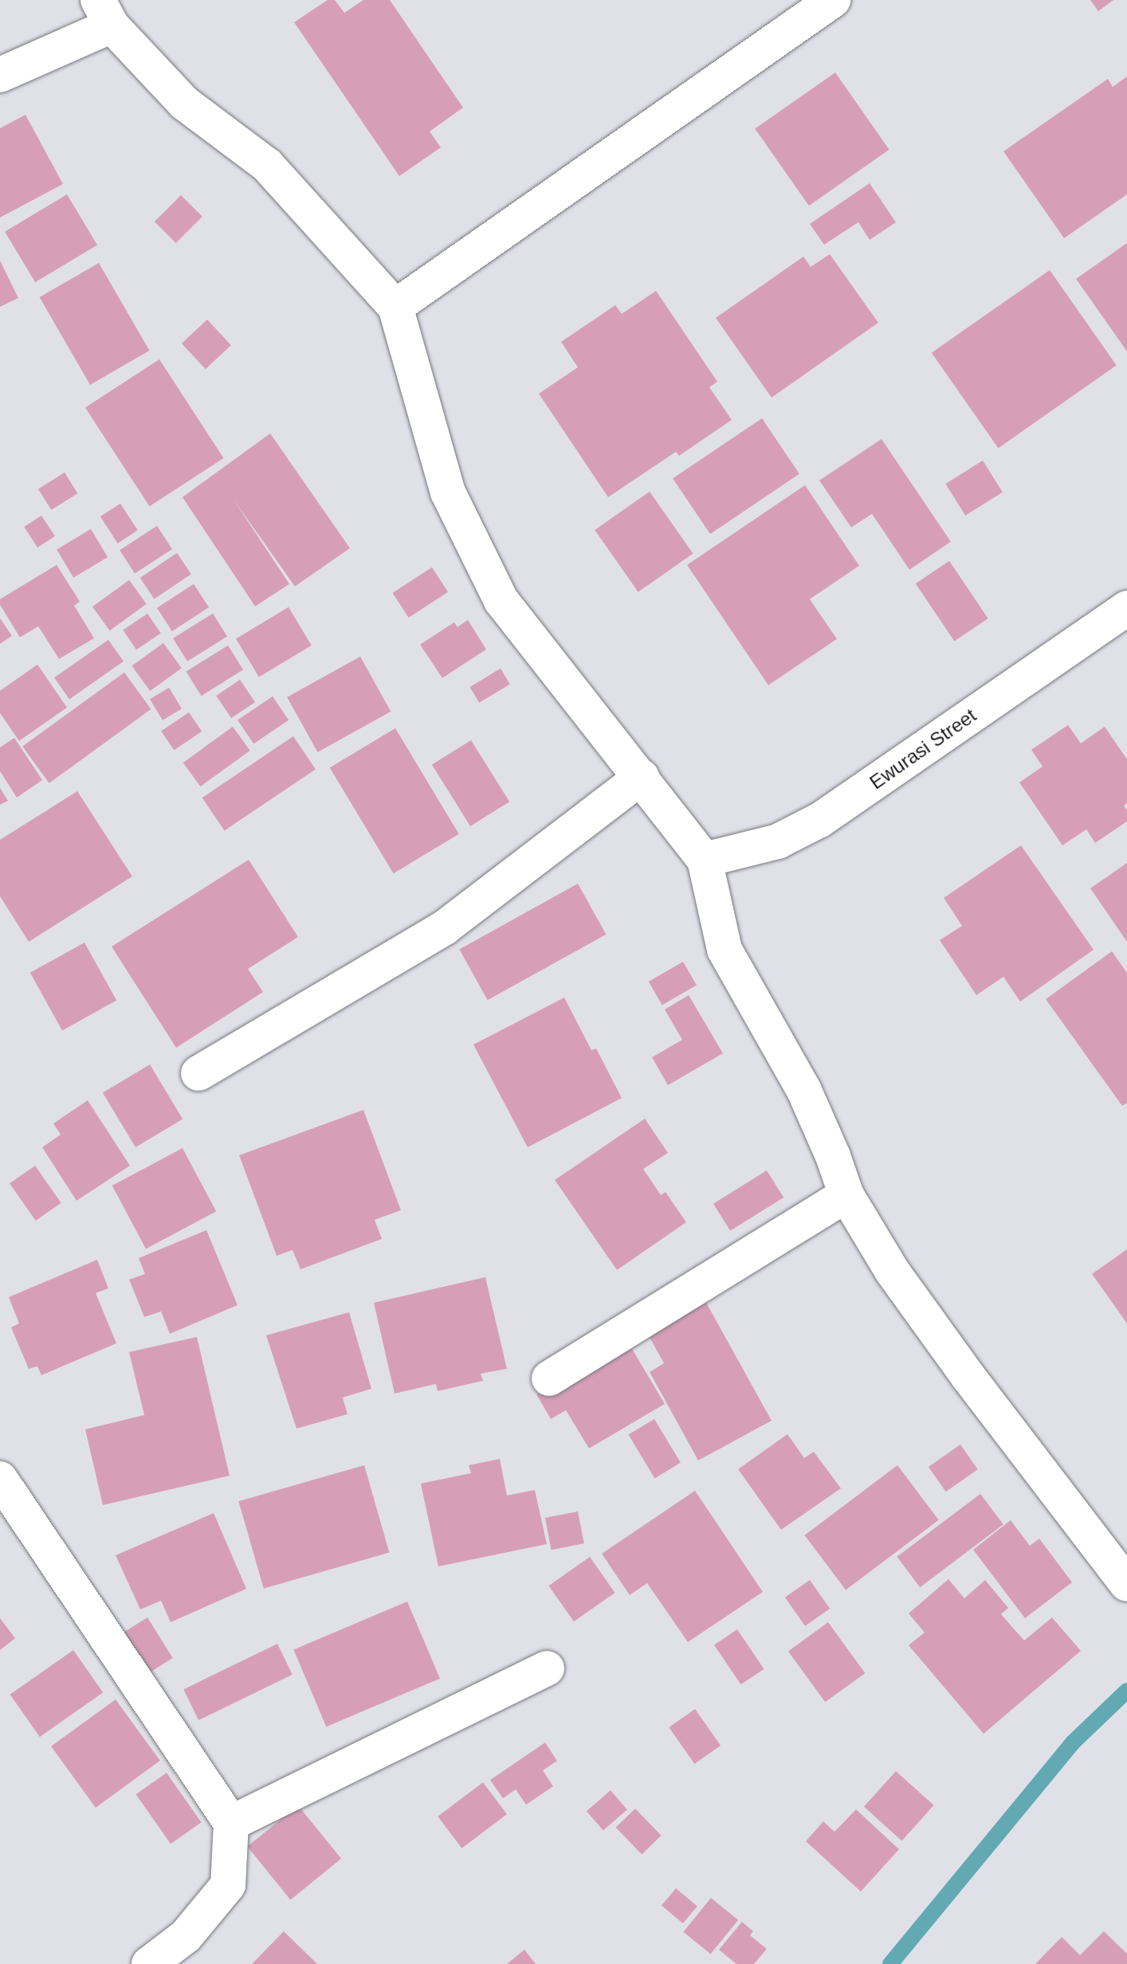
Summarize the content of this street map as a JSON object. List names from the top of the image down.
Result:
{
  "streets": {
    "street": ["Ewurasi Street"]
  }
}
